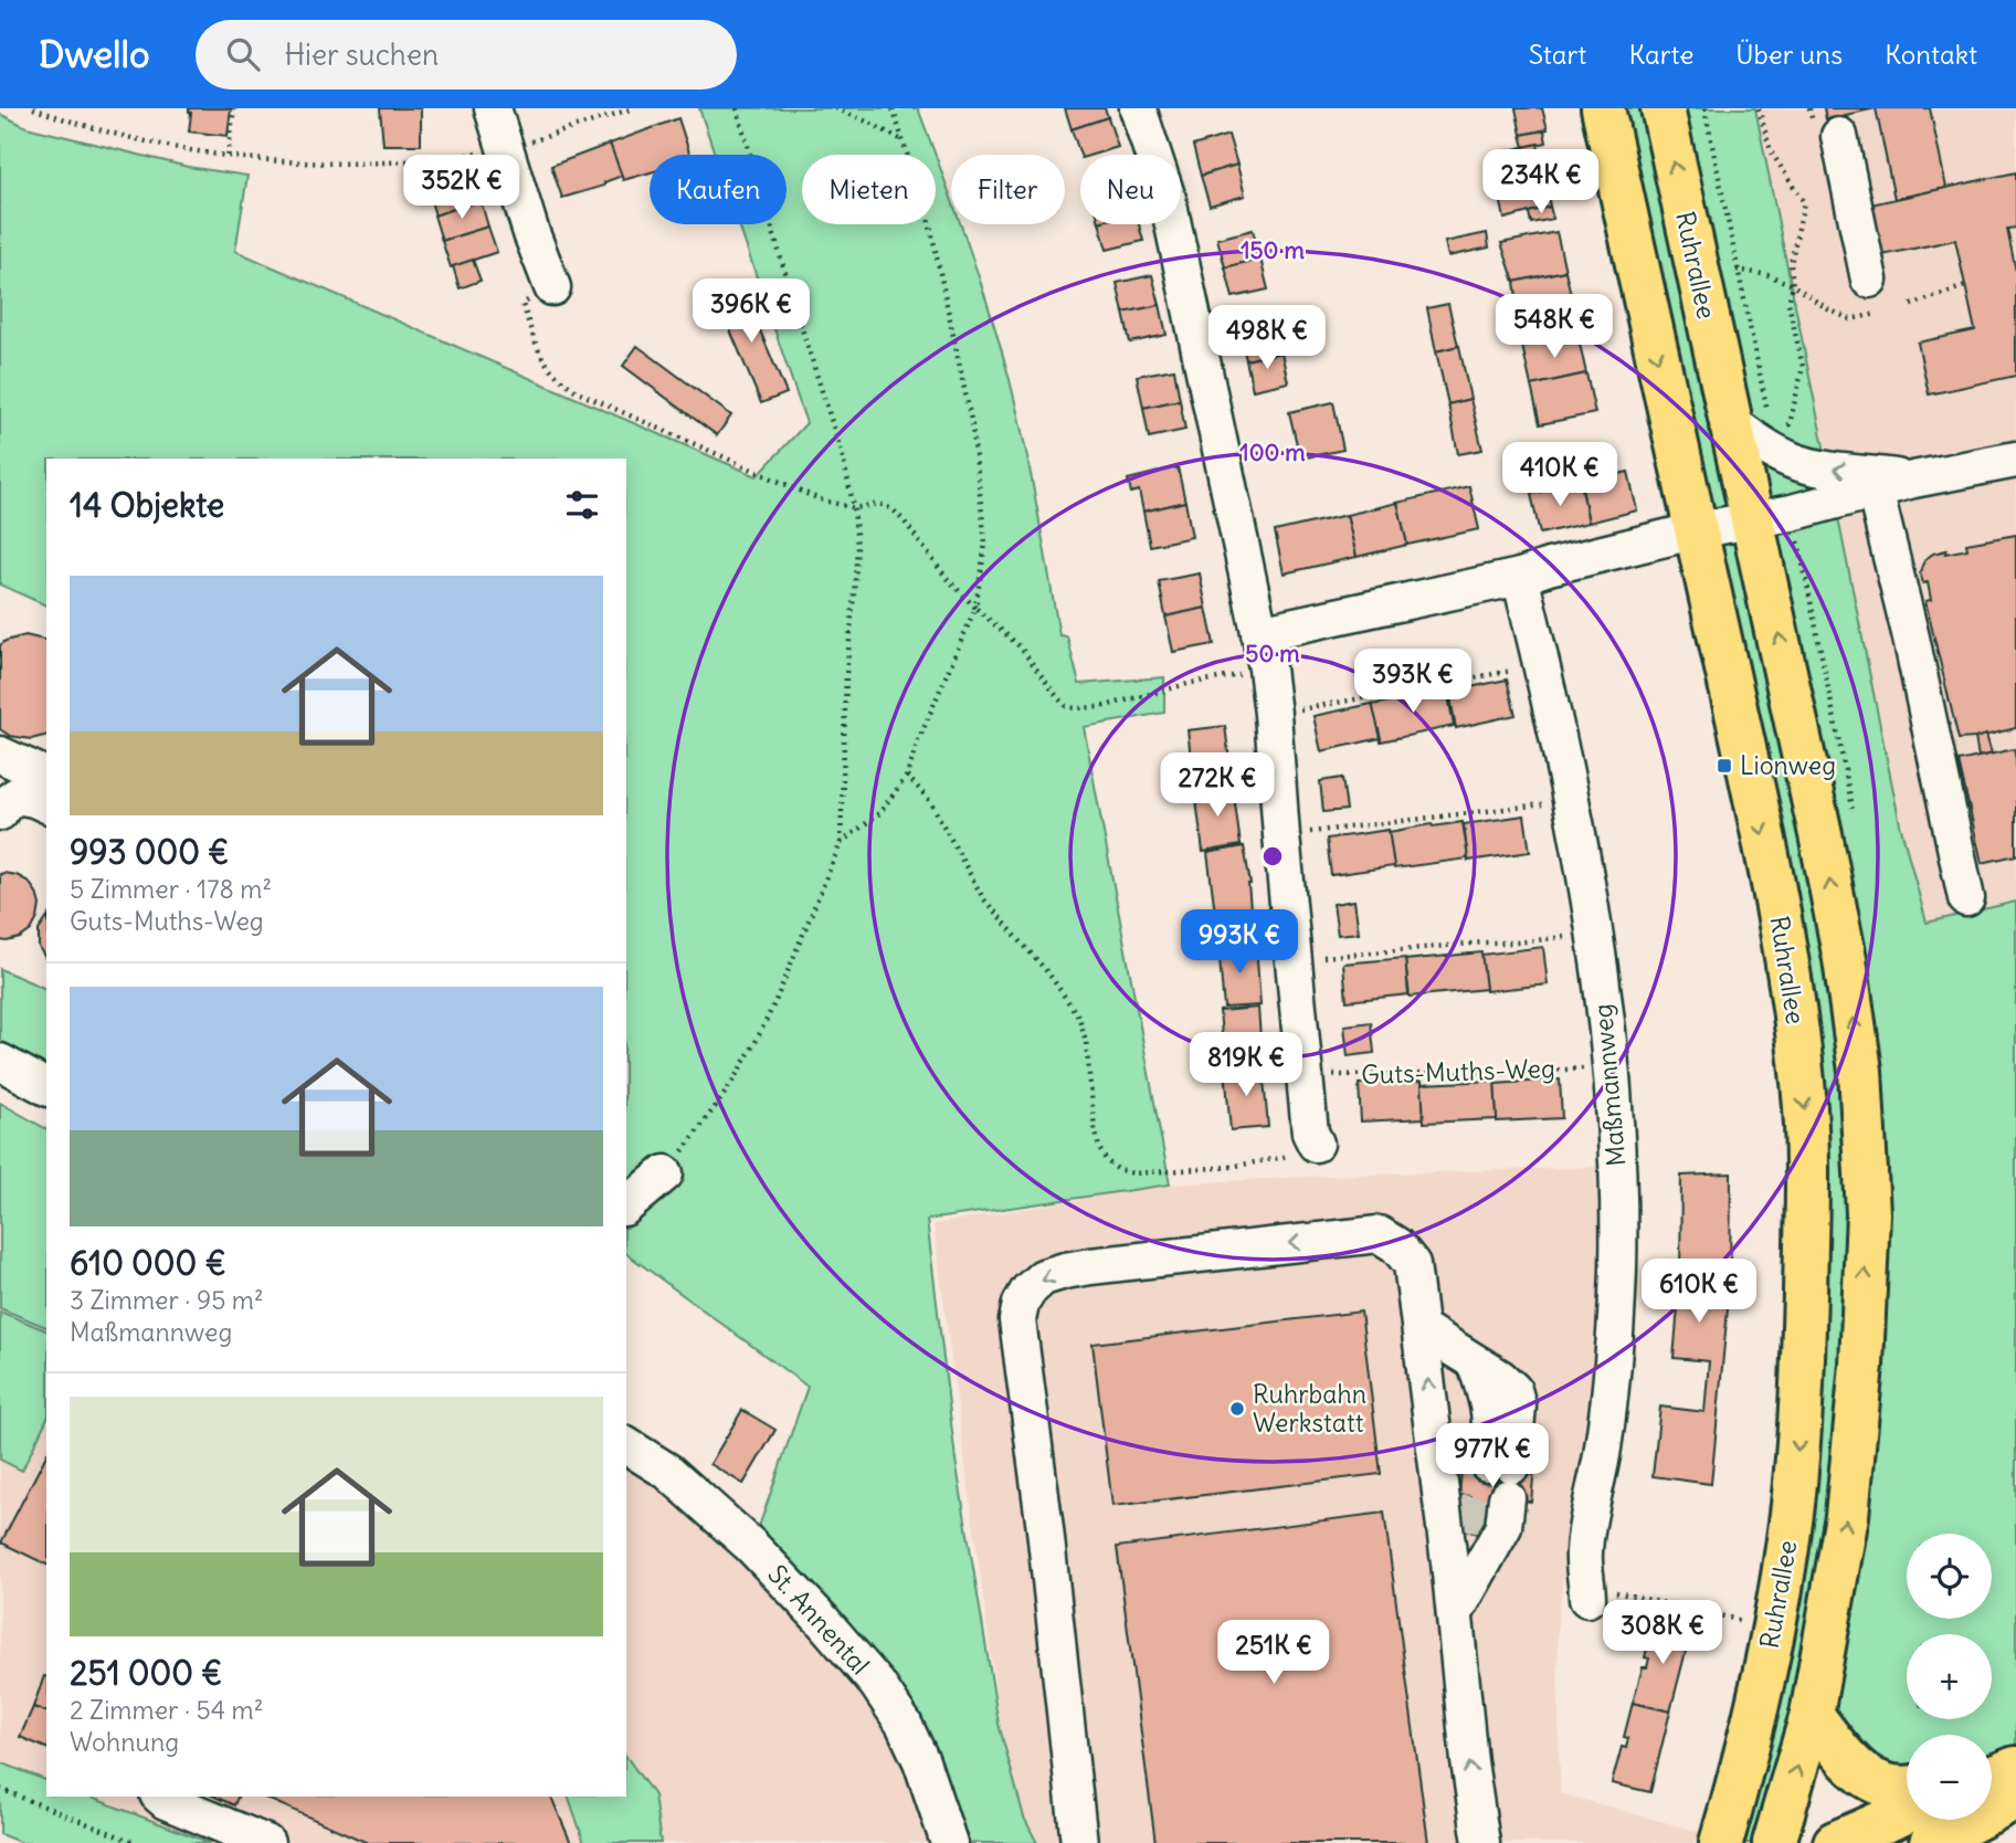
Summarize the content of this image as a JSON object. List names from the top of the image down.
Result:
{
  "streets": {
    "main road": ["Ruhrallee"],
    "street": ["Maßmannweg", "St. Annental"],
    "path": ["Guts-Muths-Weg"]
  },
  "crossings": [
    ["Guts-Muths-Weg", "Maßmannweg"]
  ],
  "places": {
    "transit": ["Lionweg"],
    "other": ["Ruhrbahn Werkstatt"]
  },
  "page": {
    "header": "Dwello",
    "search": "Hier suchen",
    "nav": [
      "Start",
      "Karte",
      "Über uns",
      "Kontakt"
    ],
    "price": [
      "234K €",
      "352K €",
      "396K €",
      "548K €",
      "498K €",
      "410K €",
      "393K €",
      "272K €",
      "993K €",
      "819K €",
      "610K €",
      "977K €",
      "308K €",
      "251K €"
    ],
    "chip": [
      "Kaufen",
      "Mieten",
      "Filter",
      "Neu"
    ],
    "heading": "14 Objekte",
    "list": [
      {
        "name": "993 000 €",
        "note": "5 Zimmer · 178 m² · Guts-Muths-Weg"
      },
      {
        "name": "610 000 €",
        "note": "3 Zimmer · 95 m² · Maßmannweg"
      },
      {
        "name": "251 000 €",
        "note": "2 Zimmer · 54 m² · Wohnung"
      }
    ],
    "map_buttons": ["+", "−"]
  },
  "rings": ["150 m", "100 m", "50 m"]
}
